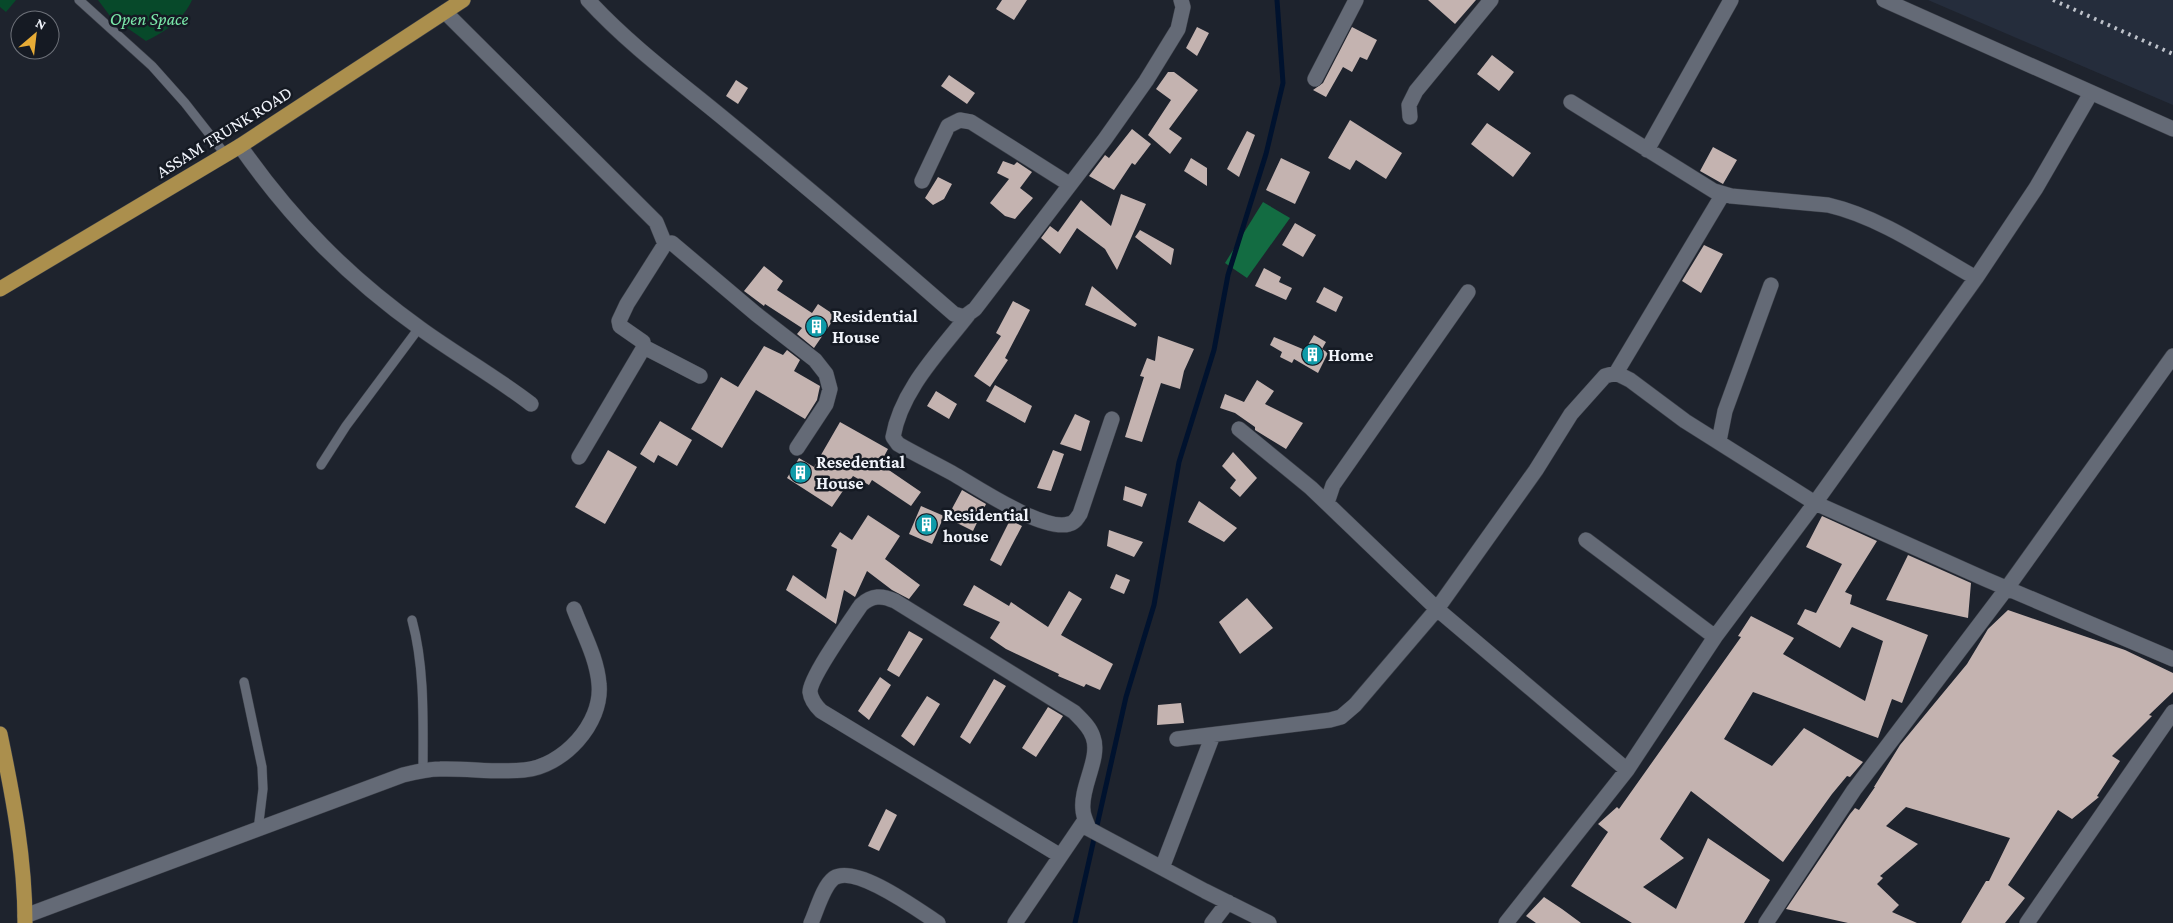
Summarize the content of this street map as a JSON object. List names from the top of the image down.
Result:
{
  "streets": {
    "main road": ["ASSAM TRUNK ROAD"]
  },
  "parks": ["Open Space"],
  "places": {
    "building": [
      "Residential House",
      "Home",
      "Resedential House",
      "Residential house"
    ]
  },
  "north": "top right"
}
